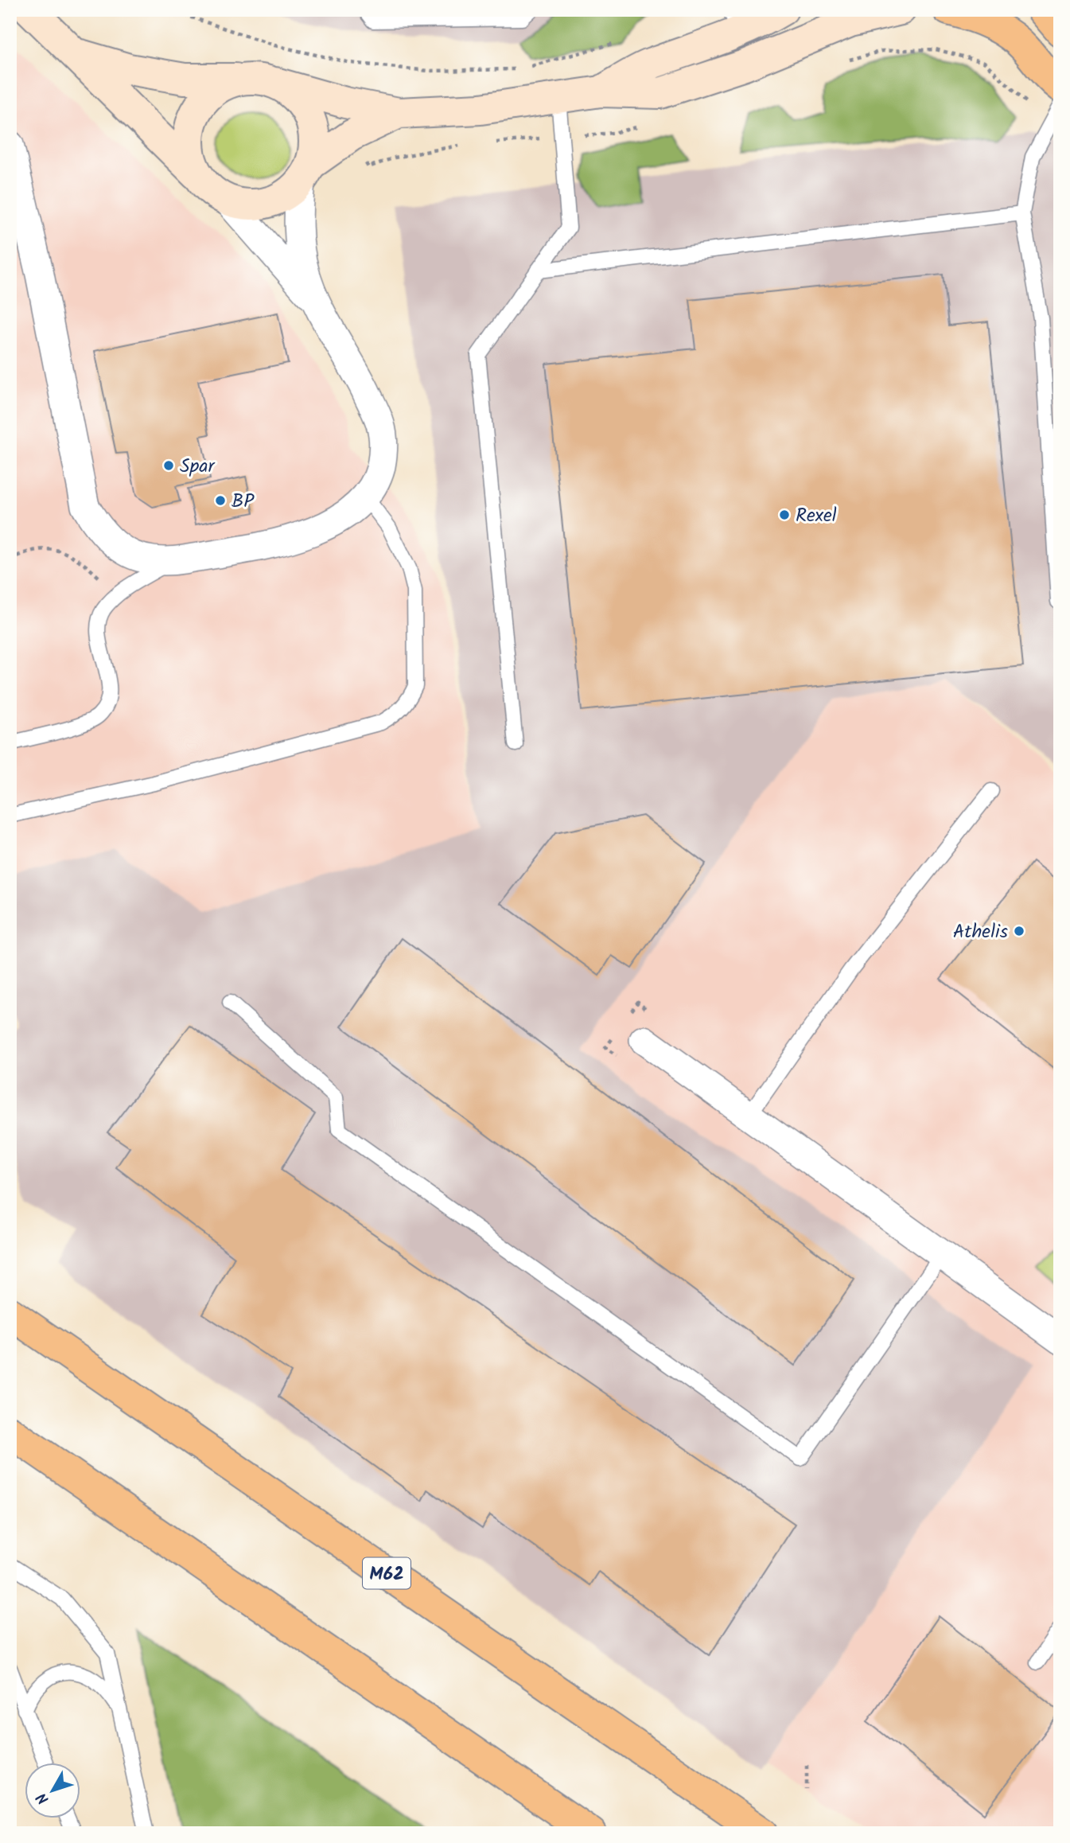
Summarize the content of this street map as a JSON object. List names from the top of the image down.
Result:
{
  "streets": {
    "main road": ["M62"]
  },
  "places": [
    "Spar",
    "BP",
    "Rexel",
    "Athelis"
  ],
  "north": "bottom left"
}
